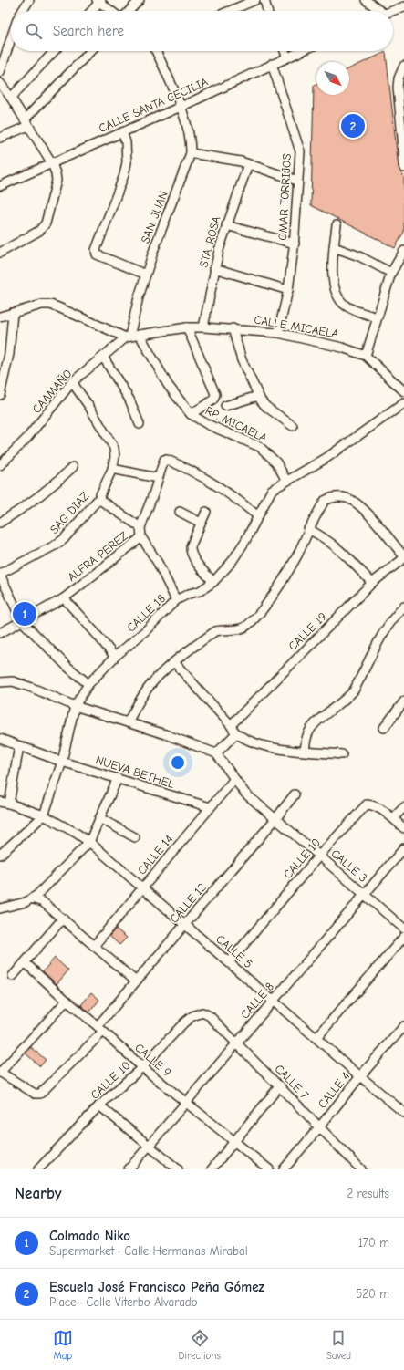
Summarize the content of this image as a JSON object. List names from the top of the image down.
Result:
{
  "streets": {
    "street": [
      "CALLE SANTA CECILIA",
      "OMAR TORRIJOS",
      "SAN. JUAN",
      "STA. ROSA",
      "CALLE MICAELA",
      "CAAMAÑO",
      "RP. MICAELA",
      "SAG DIAZ",
      "ALFRA PEREZ",
      "CALLE 18",
      "CALLE 19",
      "NUEVA BETHEL",
      "CALLE 14",
      "CALLE 10",
      "CALLE 3",
      "CALLE 12",
      "CALLE 5",
      "CALLE 8",
      "CALLE 9",
      "CALLE 7",
      "CALLE 4"
    ]
  },
  "crossings": [
    ["CALLE SANTA CECILIA", "OMAR TORRIJOS"],
    ["CALLE SANTA CECILIA", "SAN. JUAN"],
    ["OMAR TORRIJOS", "CALLE MICAELA"],
    ["SAN. JUAN", "CALLE MICAELA"],
    ["SAN. JUAN", "CAAMAÑO"],
    ["STA. ROSA", "CALLE MICAELA"],
    ["CALLE MICAELA", "CAAMAÑO"],
    ["CALLE MICAELA", "RP. MICAELA"],
    ["CAAMAÑO", "SAG DIAZ"],
    ["RP. MICAELA", "CALLE 18"],
    ["ALFRA PEREZ", "CALLE 18"],
    ["CALLE 18", "NUEVA BETHEL"],
    ["CALLE 18", "CALLE 5"],
    ["NUEVA BETHEL", "CALLE 14"],
    ["CALLE 14", "CALLE 3"],
    ["CALLE 14", "CALLE 5"],
    ["CALLE 10", "CALLE 3"],
    ["CALLE 10", "CALLE 5"],
    ["CALLE 10", "CALLE 9"],
    ["CALLE 10", "CALLE 7"],
    ["CALLE 3", "CALLE 12"],
    ["CALLE 3", "CALLE 8"],
    ["CALLE 12", "CALLE 5"],
    ["CALLE 12", "CALLE 9"],
    ["CALLE 5", "CALLE 8"],
    ["CALLE 5", "CALLE 4"],
    ["CALLE 8", "CALLE 9"],
    ["CALLE 8", "CALLE 7"],
    ["CALLE 7", "CALLE 4"]
  ],
  "north": "bottom right",
  "page": {
    "search": "Search here",
    "pins": ["2", "1"],
    "heading": ["Nearby", "2 results"],
    "list": [
      {
        "mark": "1",
        "name": "Colmado Niko",
        "note": "Supermarket · Calle Hermanas Mirabal",
        "value": "170 m"
      },
      {
        "mark": "2",
        "name": "Escuela José Francisco Peña Gómez",
        "note": "Place · Calle Viterbo Alvarado",
        "value": "520 m"
      }
    ],
    "nav": ["Map", "Directions", "Saved"]
  }
}
